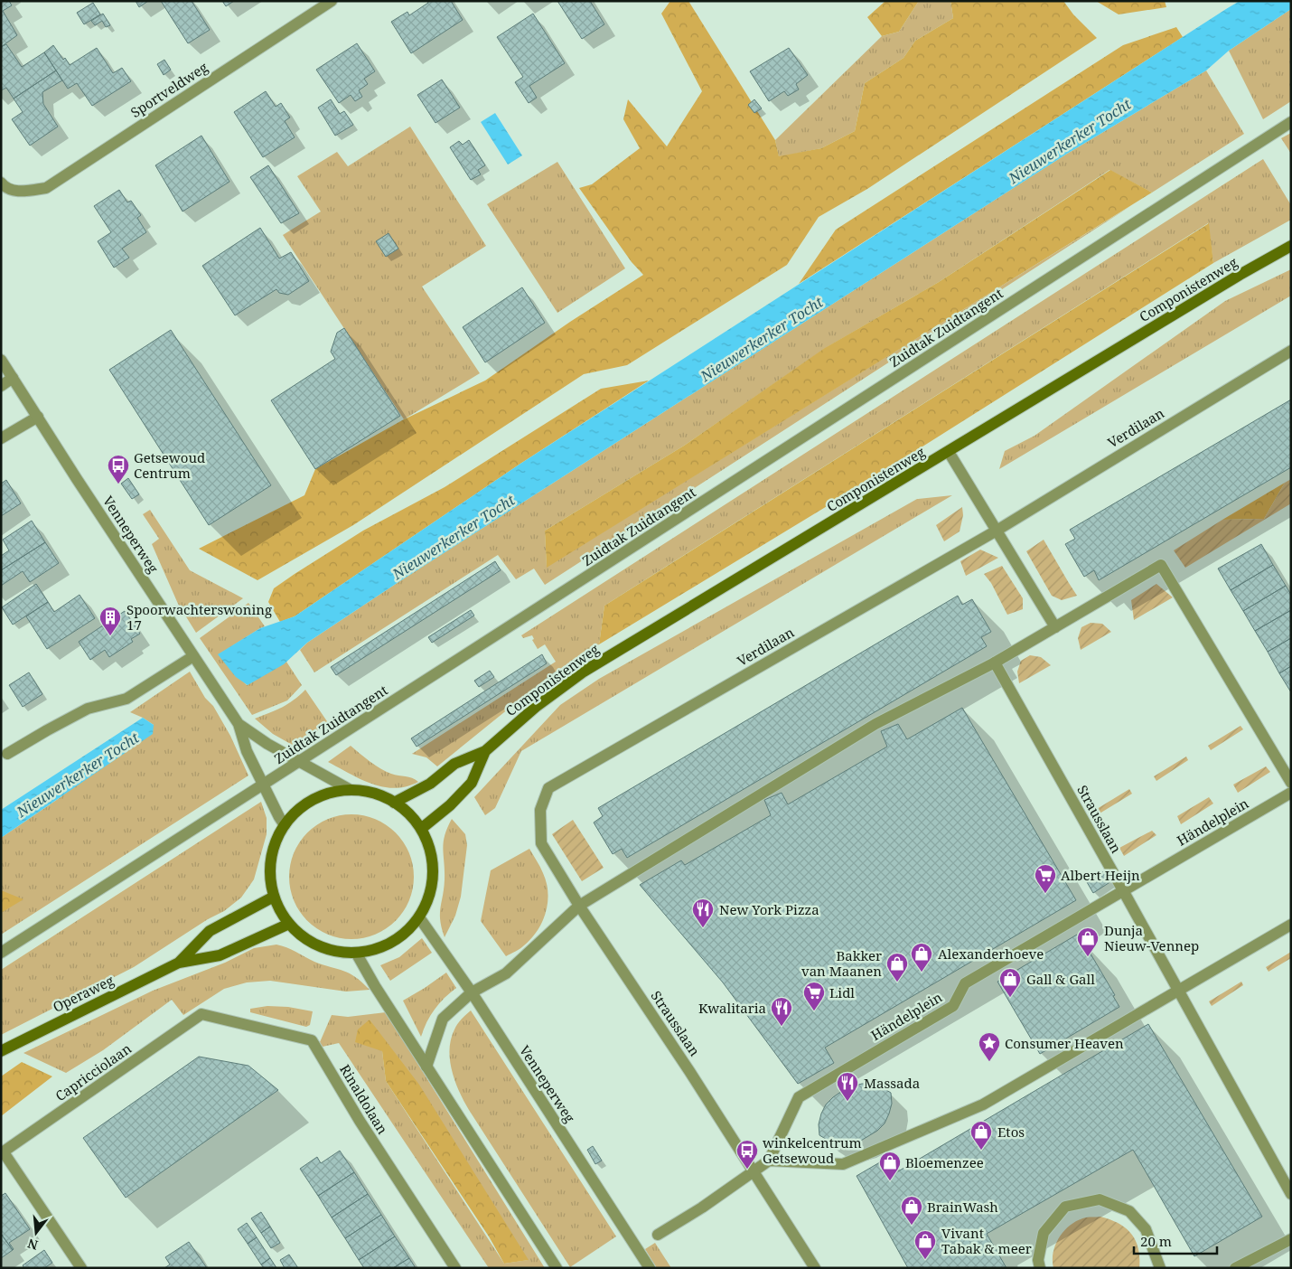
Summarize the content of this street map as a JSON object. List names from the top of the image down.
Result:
{
  "streets": {
    "main road": ["Componistenweg", "Operaweg"],
    "street": [
      "Sportveldweg",
      "Zuidtak Zuidtangent",
      "Verdilaan",
      "Venneperweg",
      "Strausslaan",
      "Händelplein",
      "Capricciolaan",
      "Rinaldolaan"
    ]
  },
  "crossings": [
    ["Zuidtak Zuidtangent", "Venneperweg"],
    ["Verdilaan", "Strausslaan"],
    ["Strausslaan", "Händelplein"],
    ["Capricciolaan", "Rinaldolaan"]
  ],
  "water": ["Nieuwerkerker Tocht"],
  "places": {
    "bus stop": ["Getsewoud Centrum", "winkelcentrum Getsewoud"],
    "building": ["Spoorwachterswoning 17"],
    "supermarket": ["Albert Heijn", "Lidl"],
    "restaurant": ["New York Pizza", "Kwalitaria", "Massada"],
    "shop": [
      "Dunja Nieuw-Vennep",
      "Alexanderhoeve",
      "Bakker van Maanen",
      "Gall & Gall",
      "Etos",
      "Bloemenzee",
      "BrainWash",
      "Vivant Tabak & meer"
    ],
    "place": ["Consumer Heaven"]
  },
  "scale_bar": "20 m",
  "north": "bottom"
}
